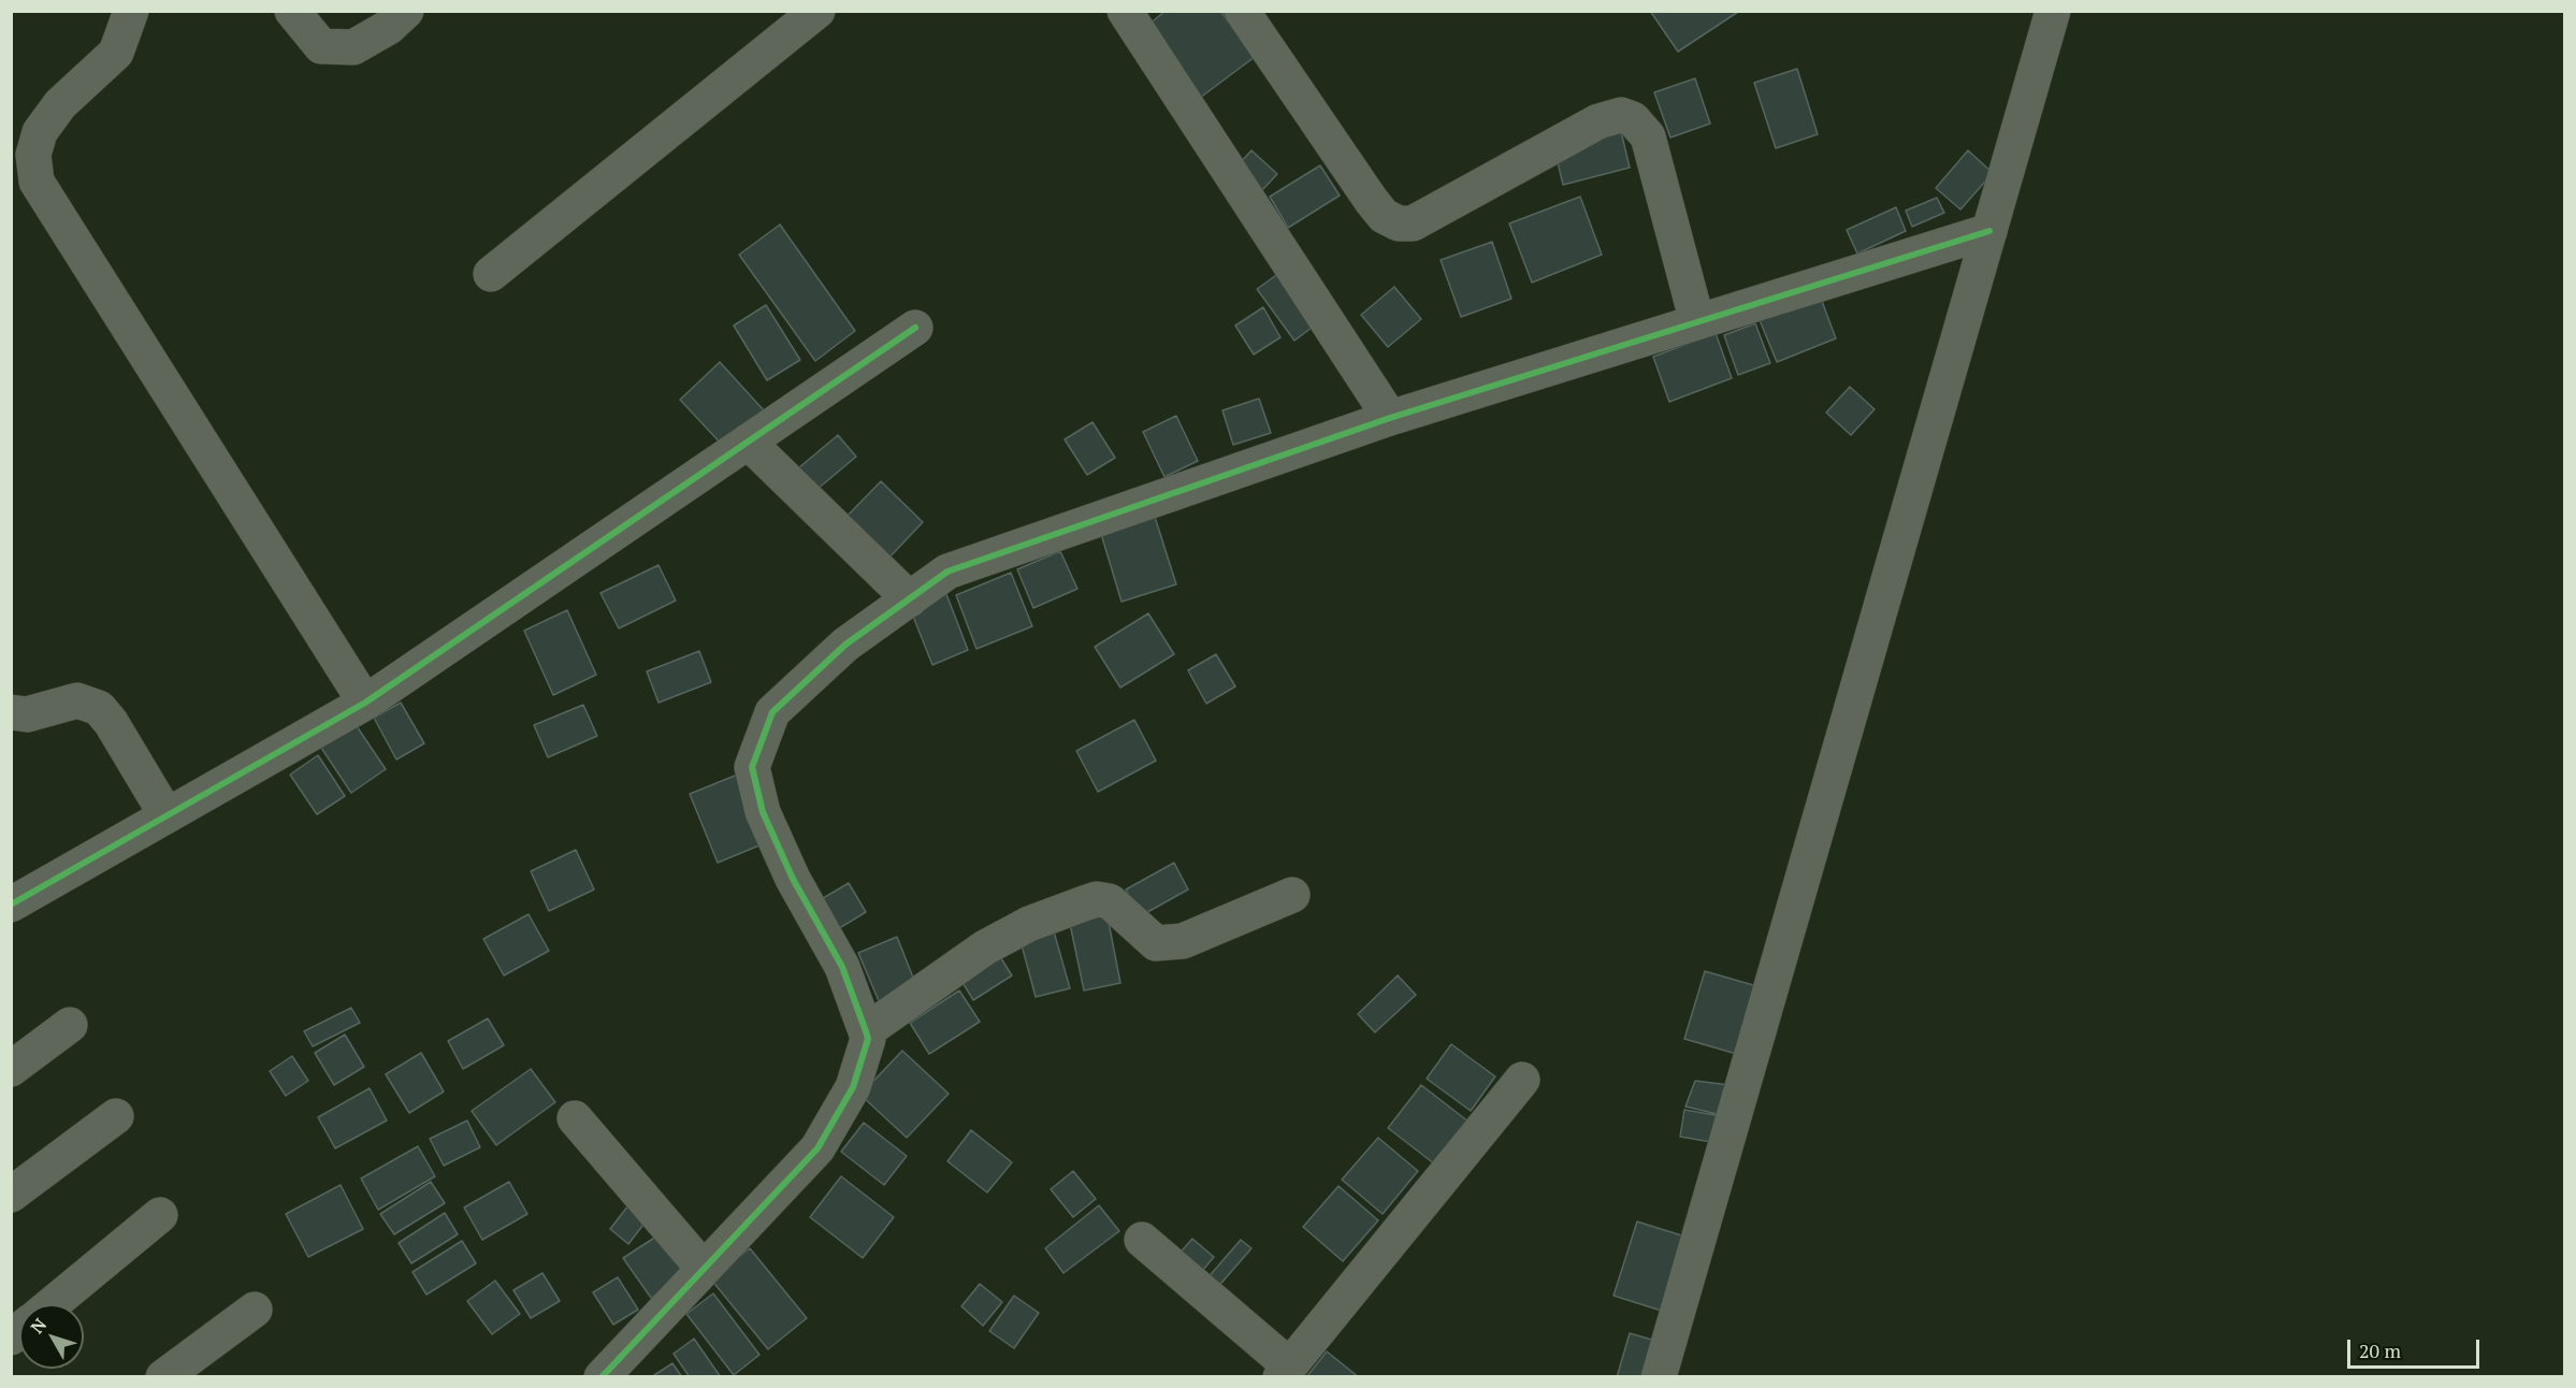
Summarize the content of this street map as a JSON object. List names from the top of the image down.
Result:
{
  "scale_bar": "20 m",
  "north": "top left"
}
